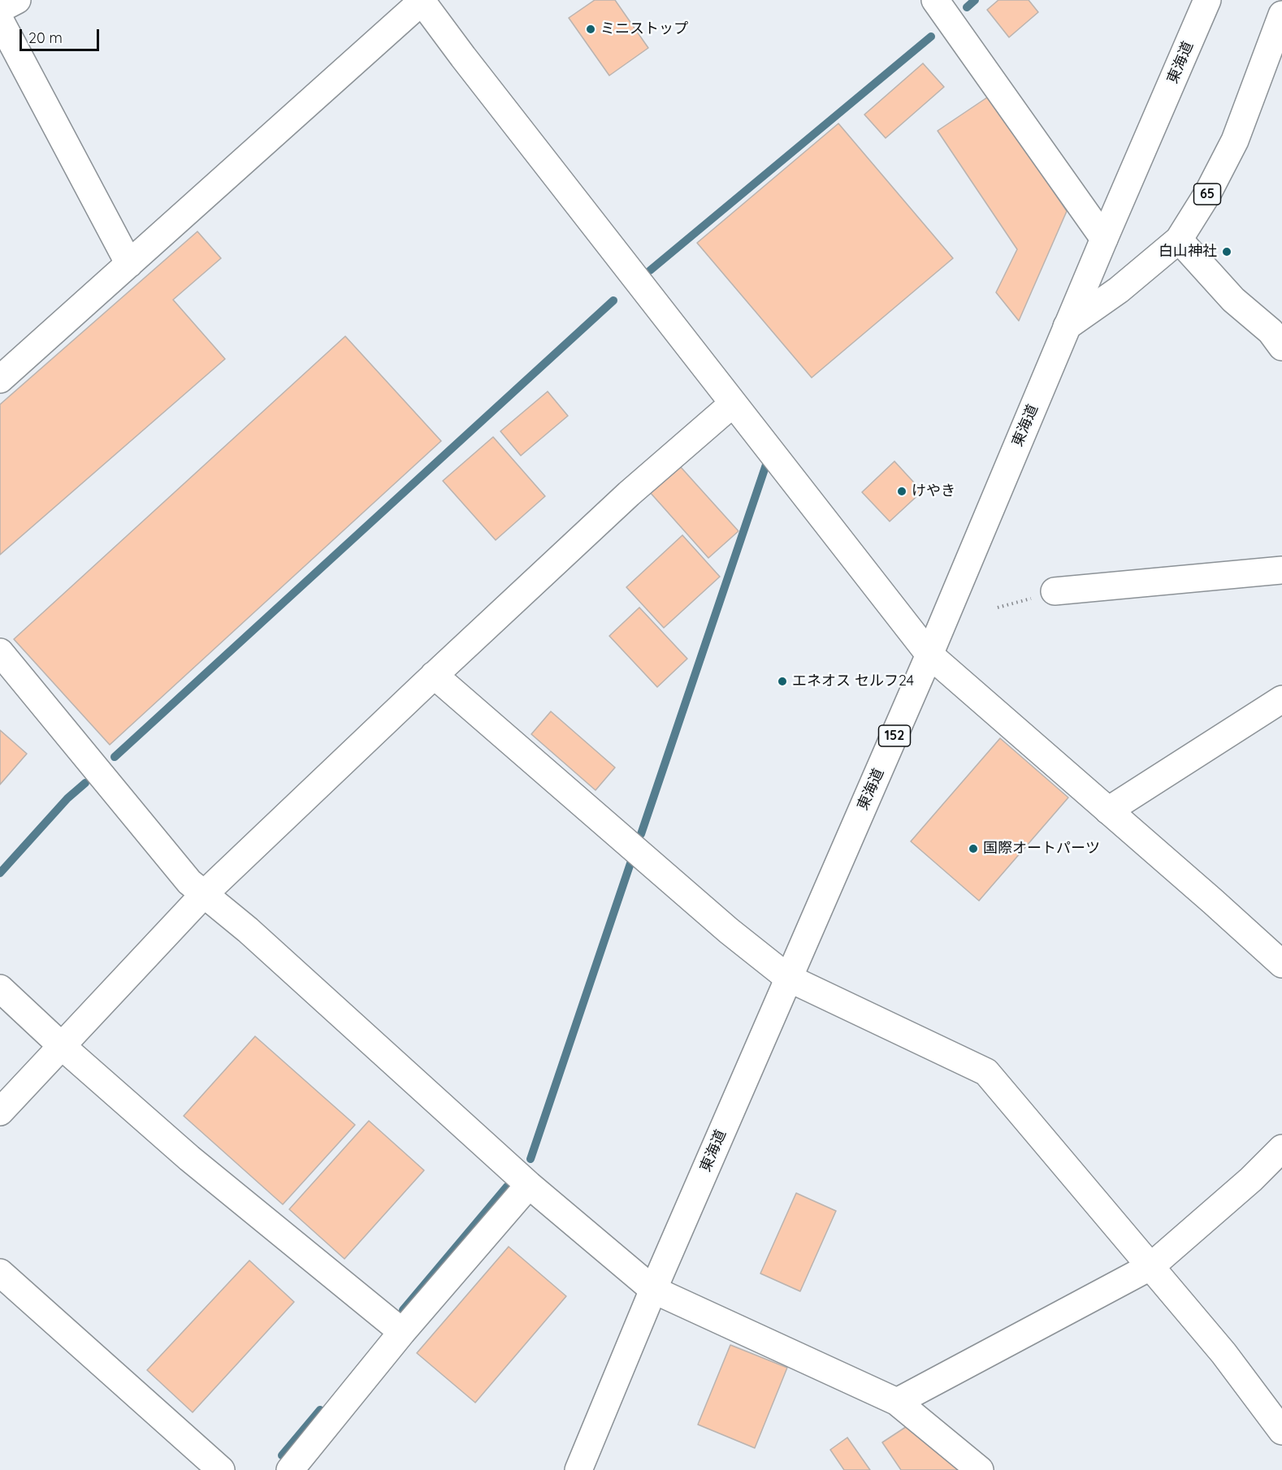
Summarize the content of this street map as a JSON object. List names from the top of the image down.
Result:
{
  "streets": {
    "main road": ["東海道", "65", "152"]
  },
  "crossings": [
    ["東海道", "65"]
  ],
  "places": [
    "ミニストップ",
    "白山神社",
    "けやき",
    "エネオス セルフ24",
    "国際オートパーツ"
  ],
  "scale_bar": "20 m"
}
